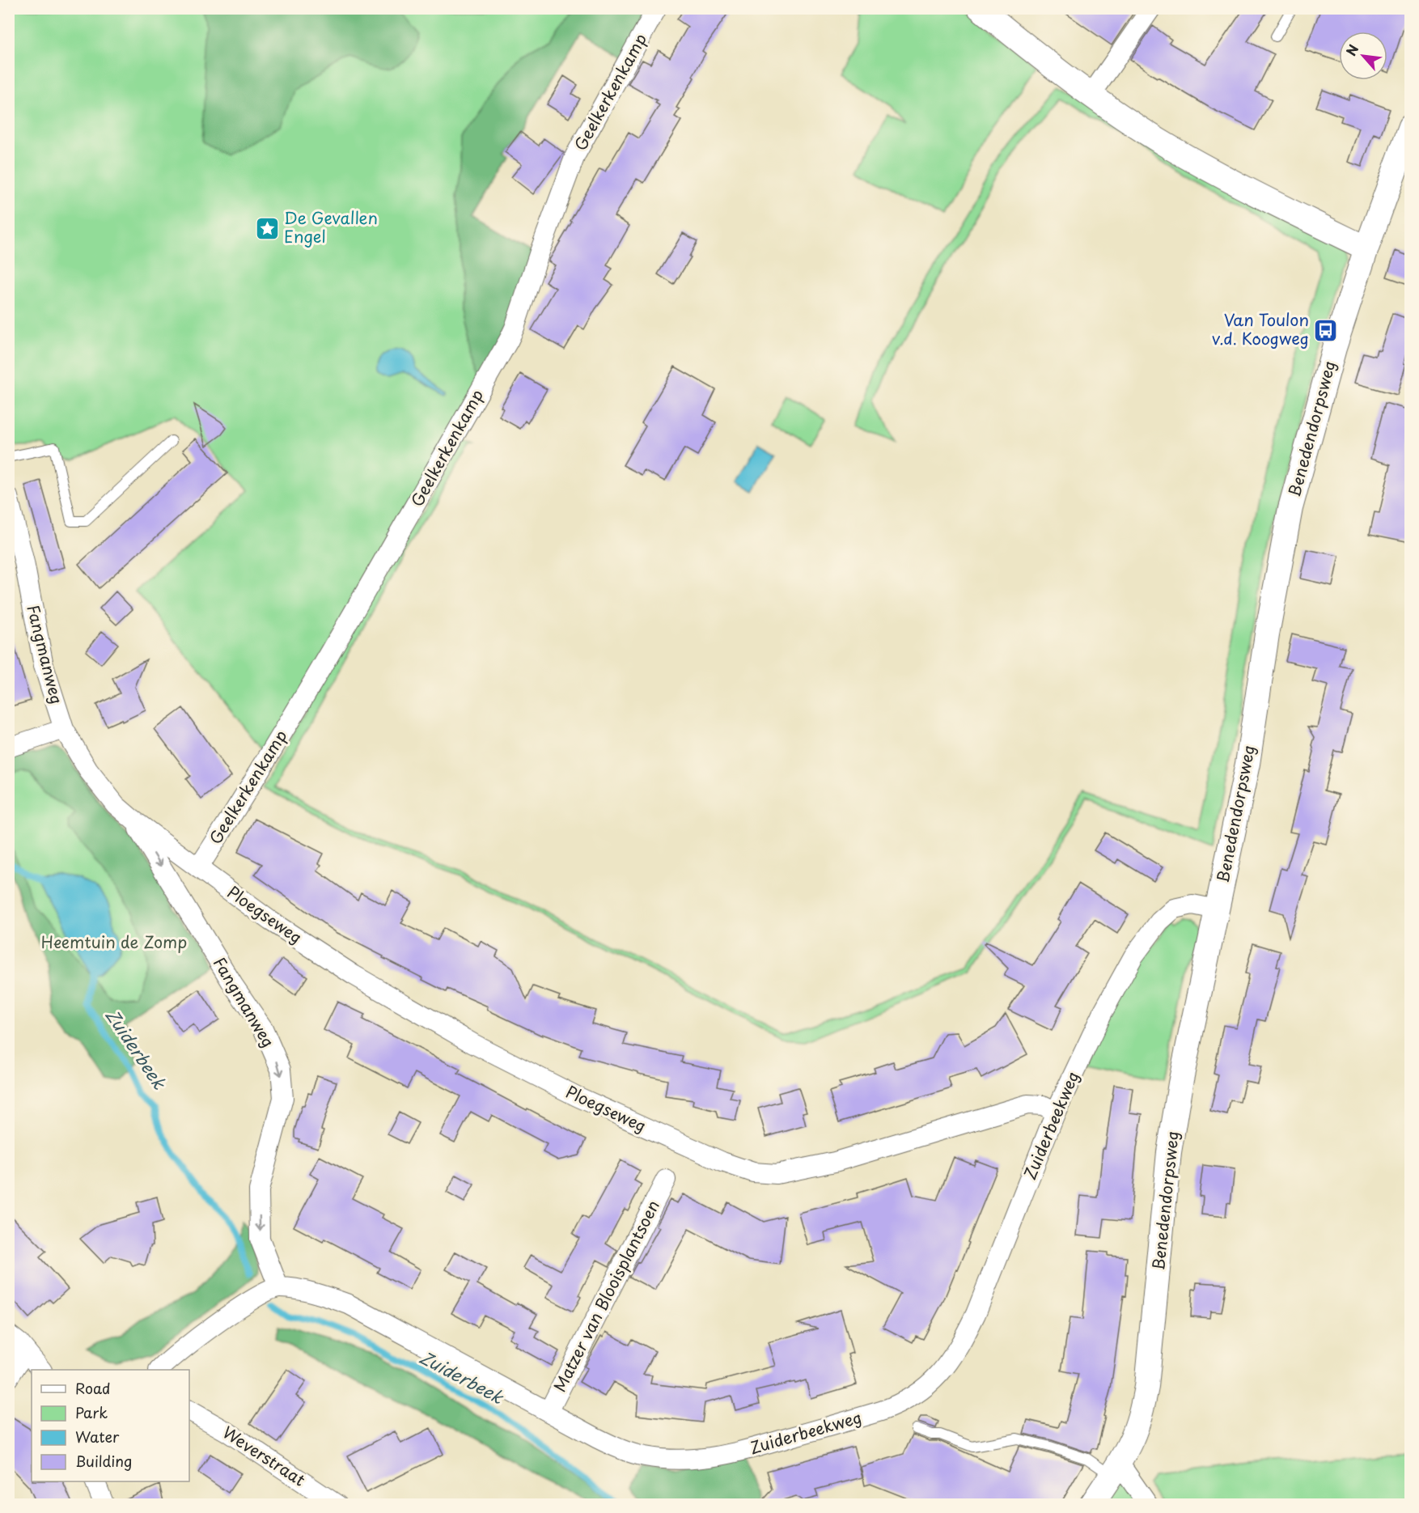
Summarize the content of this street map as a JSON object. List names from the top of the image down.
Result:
{
  "streets": {
    "street": [
      "Geelkerkenkamp",
      "Benedendorpsweg",
      "Fangmanweg",
      "Ploegseweg",
      "Zuiderbeekweg",
      "Matzer van Blooisplantsoen",
      "Weverstraat"
    ]
  },
  "crossings": [
    ["Geelkerkenkamp", "Fangmanweg"],
    ["Geelkerkenkamp", "Ploegseweg"],
    ["Benedendorpsweg", "Zuiderbeekweg"],
    ["Fangmanweg", "Ploegseweg"],
    ["Fangmanweg", "Zuiderbeekweg"],
    ["Ploegseweg", "Zuiderbeekweg"],
    ["Zuiderbeekweg", "Matzer van Blooisplantsoen"]
  ],
  "one_way": ["Fangmanweg"],
  "water": ["Zuiderbeek"],
  "parks": ["Heemtuin de Zomp"],
  "places": {
    "place": ["De Gevallen Engel"],
    "bus stop": ["Van Toulon v.d. Koogweg"]
  },
  "legend": [
    "Road",
    "Park",
    "Water",
    "Building"
  ],
  "north": "top left"
}
